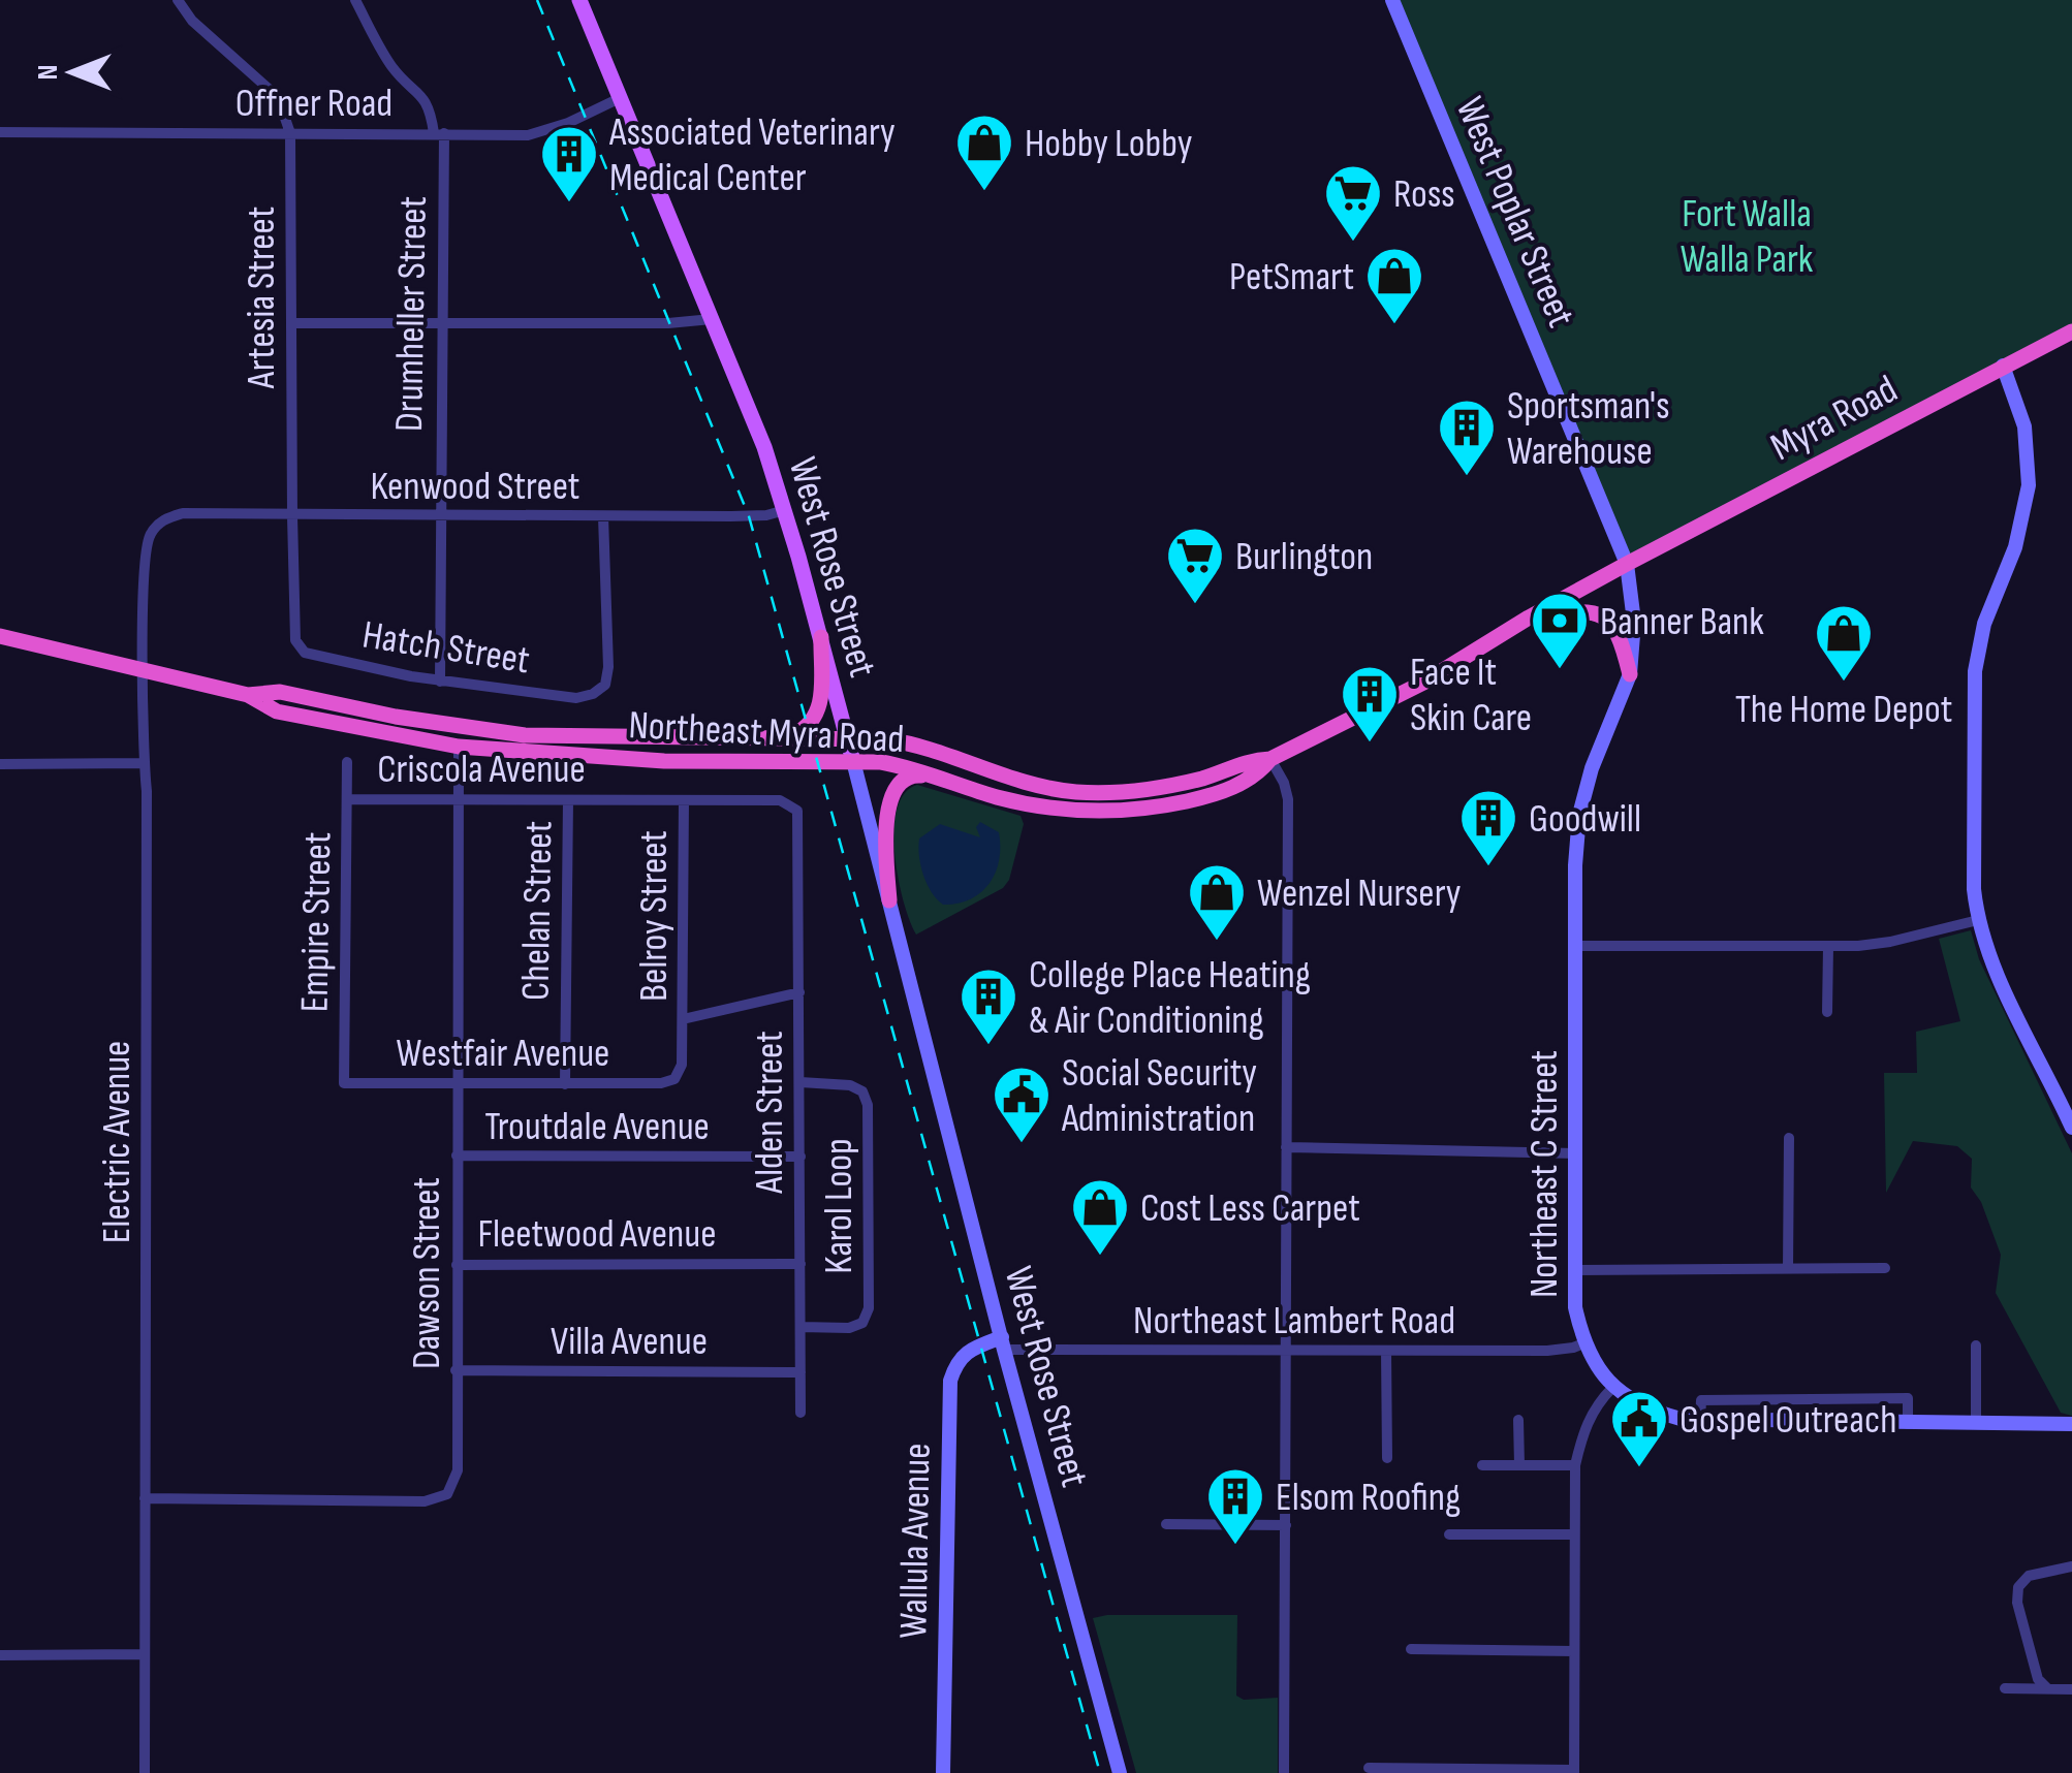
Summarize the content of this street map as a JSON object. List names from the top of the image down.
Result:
{
  "streets": {
    "highway": ["Myra Road", "Northeast Myra Road"],
    "main road": [
      "West Poplar Street",
      "West Rose Street",
      "Northeast C Street",
      "Wallula Avenue"
    ],
    "street": [
      "Offner Road",
      "Artesia Street",
      "Drumheller Street",
      "Kenwood Street",
      "Hatch Street",
      "Criscola Avenue",
      "Chelan Street",
      "Belroy Street",
      "Empire Street",
      "Westfair Avenue",
      "Alden Street",
      "Troutdale Avenue",
      "Electric Avenue",
      "Karol Loop",
      "Fleetwood Avenue",
      "Dawson Street",
      "Northeast Lambert Road",
      "Villa Avenue"
    ]
  },
  "crossings": [
    ["Offner Road", "Artesia Street"],
    ["Offner Road", "Drumheller Street"],
    ["Offner Road", "West Rose Street"],
    ["West Poplar Street", "Myra Road"],
    ["West Poplar Street", "Northeast Myra Road"],
    ["West Poplar Street", "Northeast C Street"],
    ["Artesia Street", "Kenwood Street"],
    ["Artesia Street", "Hatch Street"],
    ["Drumheller Street", "Kenwood Street"],
    ["Drumheller Street", "Hatch Street"],
    ["Myra Road", "Northeast Myra Road"],
    ["Myra Road", "Northeast C Street"],
    ["Kenwood Street", "West Rose Street"],
    ["Kenwood Street", "Hatch Street"],
    ["Kenwood Street", "Electric Avenue"],
    ["West Rose Street", "Northeast Myra Road"],
    ["West Rose Street", "Northeast Lambert Road"],
    ["West Rose Street", "Wallula Avenue"],
    ["Northeast Myra Road", "Electric Avenue"],
    ["Northeast Myra Road", "Northeast C Street"],
    ["Northeast Myra Road", "Dawson Street"],
    ["Criscola Avenue", "Chelan Street"],
    ["Criscola Avenue", "Belroy Street"],
    ["Criscola Avenue", "Empire Street"],
    ["Criscola Avenue", "Alden Street"],
    ["Criscola Avenue", "Dawson Street"],
    ["Chelan Street", "Westfair Avenue"],
    ["Belroy Street", "Westfair Avenue"],
    ["Empire Street", "Westfair Avenue"],
    ["Westfair Avenue", "Dawson Street"],
    ["Alden Street", "Troutdale Avenue"],
    ["Alden Street", "Karol Loop"],
    ["Alden Street", "Fleetwood Avenue"],
    ["Alden Street", "Villa Avenue"],
    ["Troutdale Avenue", "Dawson Street"],
    ["Electric Avenue", "Dawson Street"],
    ["Northeast C Street", "Northeast Lambert Road"],
    ["Fleetwood Avenue", "Dawson Street"],
    ["Dawson Street", "Villa Avenue"],
    ["Northeast Lambert Road", "Wallula Avenue"]
  ],
  "parks": ["Fort Walla Walla Park"],
  "places": {
    "shop": [
      "Hobby Lobby",
      "PetSmart",
      "The Home Depot",
      "Wenzel Nursery",
      "Cost Less Carpet"
    ],
    "building": [
      "Associated Veterinary Medical Center",
      "Sportsman's Warehouse",
      "Face It Skin Care",
      "Goodwill",
      "College Place Heating & Air Conditioning",
      "Elsom Roofing"
    ],
    "supermarket": ["Ross", "Burlington"],
    "bank": ["Banner Bank"],
    "public building": ["Social Security Administration", "Gospel Outreach"]
  },
  "north": "left"
}
